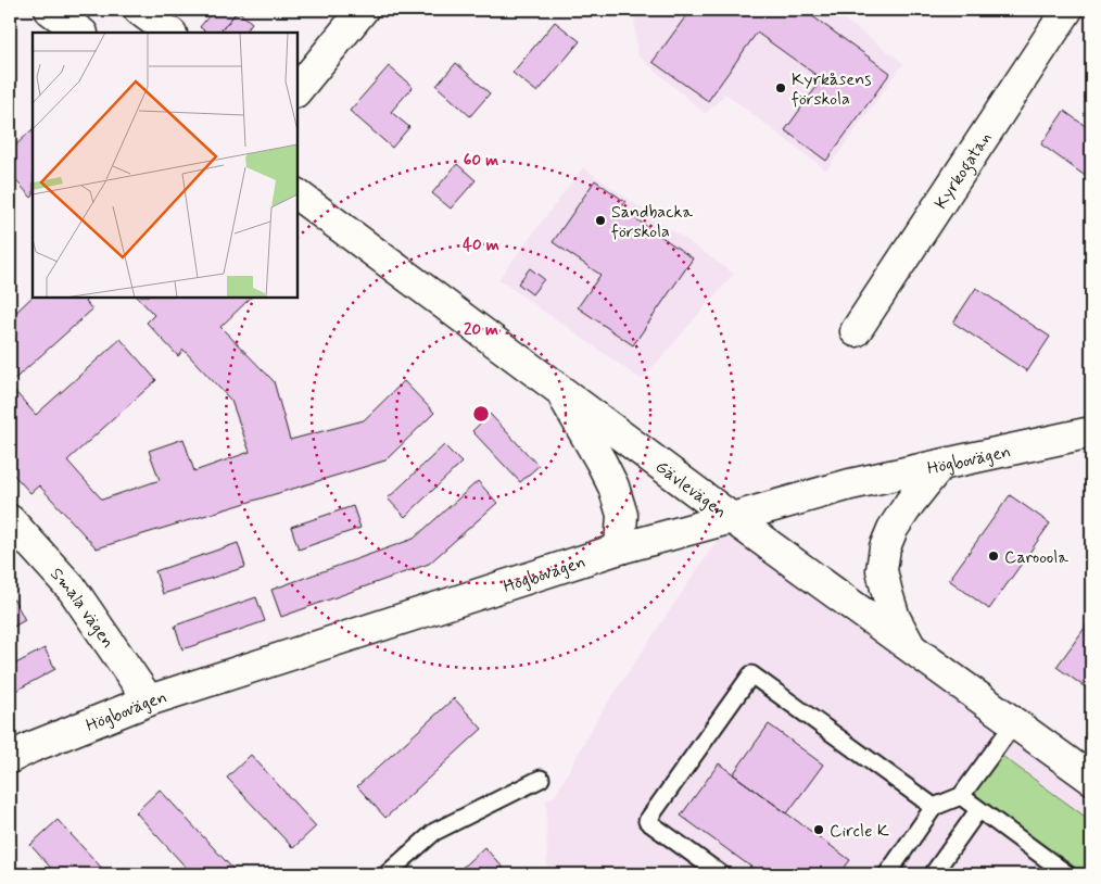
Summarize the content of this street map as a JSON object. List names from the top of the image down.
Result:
{
  "streets": {
    "main road": [
      "Kyrkogatan",
      "Högbovägen",
      "Gävlevägen",
      "Smala vägen"
    ]
  },
  "crossings": [
    ["Högbovägen", "Gävlevägen"],
    ["Högbovägen", "Smala vägen"]
  ],
  "places": [
    "Kyrkåsens förskola",
    "Sandbacka förskola",
    "Carooola",
    "Circle K"
  ],
  "rings": ["60 m", "40 m", "20 m"]
}
